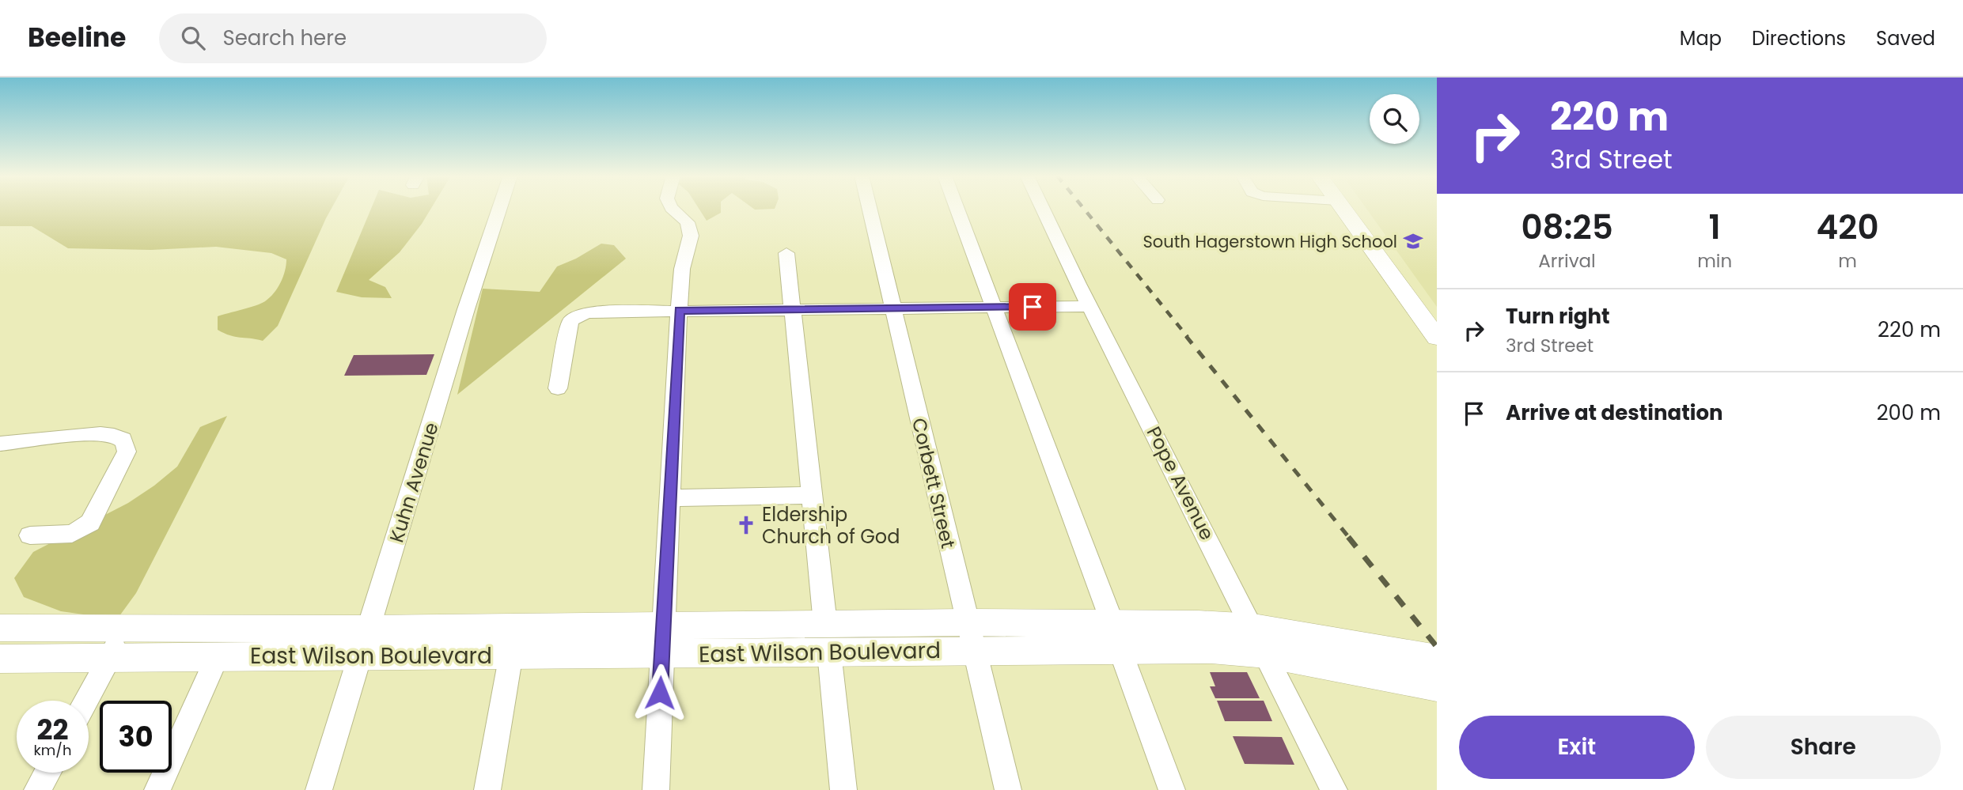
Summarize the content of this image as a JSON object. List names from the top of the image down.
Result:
{
  "streets": {
    "main road": ["East Wilson Boulevard"],
    "street": ["Kuhn Avenue", "Corbett Street", "Pope Avenue"]
  },
  "crossings": [
    ["Kuhn Avenue", "East Wilson Boulevard"],
    ["Corbett Street", "East Wilson Boulevard"],
    ["Pope Avenue", "East Wilson Boulevard"]
  ],
  "places": {
    "school or university": ["South Hagerstown High School"],
    "church": ["Eldership Church of God"]
  },
  "page": {
    "header": "Beeline",
    "search": "Search here",
    "nav": ["Map", "Directions", "Saved"],
    "turn": ["220 m", "3rd Street"],
    "eta": [
      "08:25",
      "Arrival",
      "1",
      "min",
      "420",
      "m"
    ],
    "list": [
      {
        "name": "Turn right",
        "note": "3rd Street",
        "value": "220 m"
      },
      {
        "name": "Arrive at destination",
        "value": "200 m"
      }
    ],
    "speed": "22 km/h",
    "limit": "30",
    "buttons": ["Exit", "Share"]
  }
}
